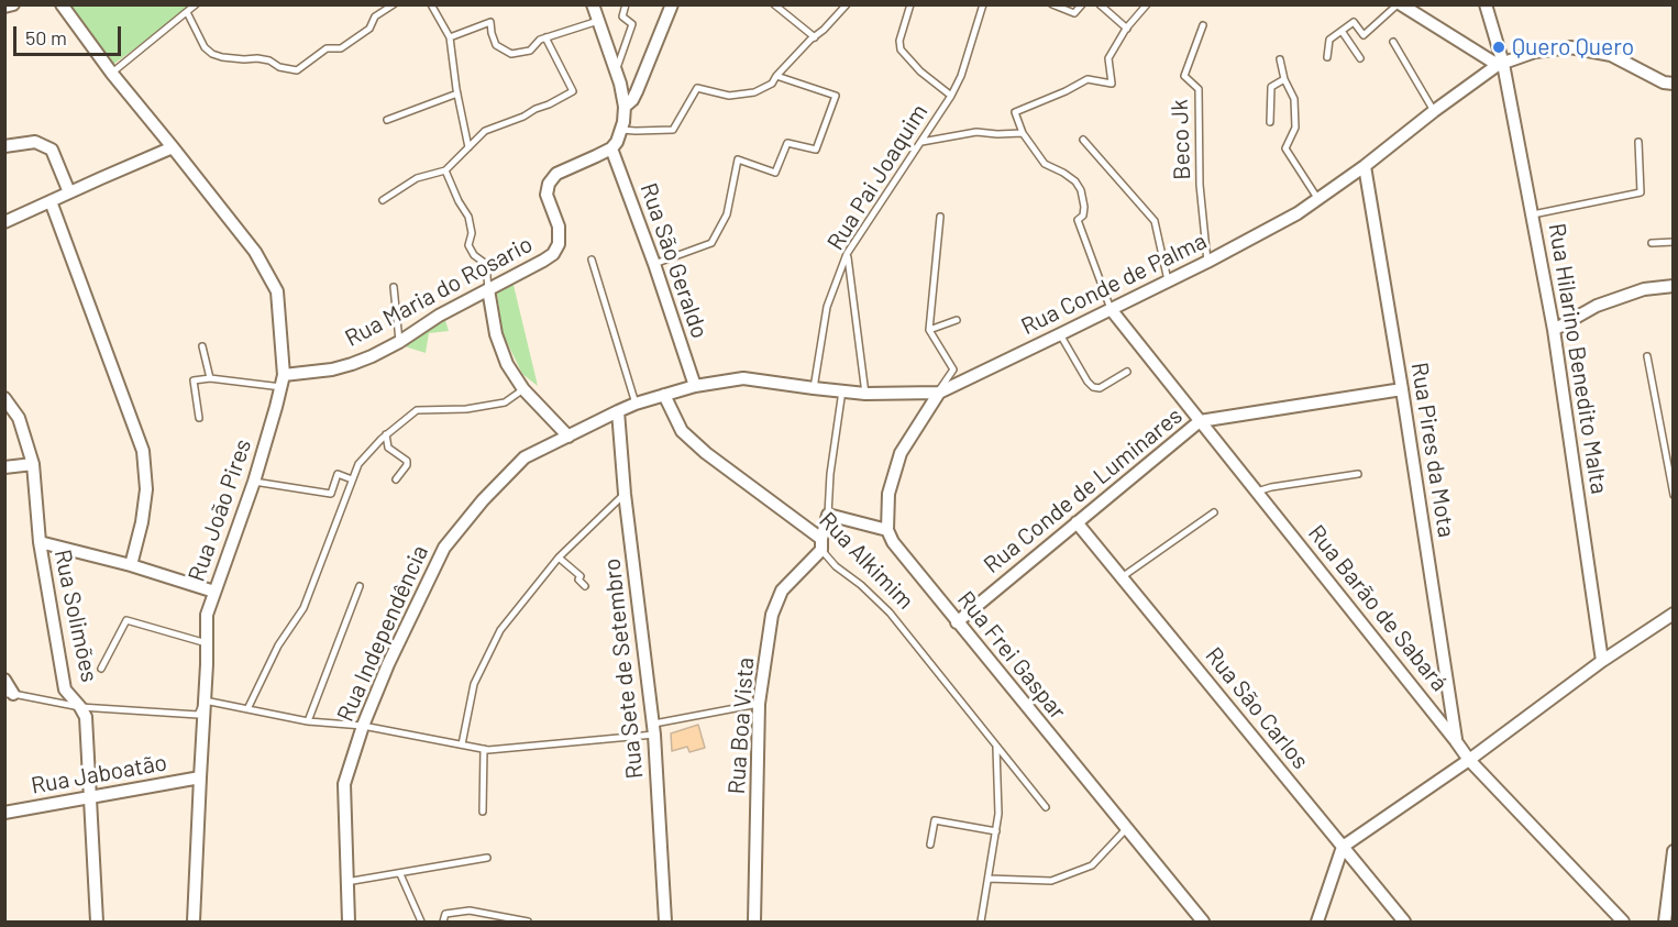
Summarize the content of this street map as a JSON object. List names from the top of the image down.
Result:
{
  "streets": {
    "street": [
      "Rua São Geraldo",
      "Rua Conde de Palma",
      "Rua Maria do Rosario",
      "Rua Hilarino Benedito Malta",
      "Rua Pires da Mota",
      "Rua Conde de Luminares",
      "Rua João Pires",
      "Rua Alkimim",
      "Rua Barão de Sabará",
      "Rua Solimões",
      "Rua Independência",
      "Rua Frei Gaspar",
      "Rua Sete de Setembro",
      "Rua São Carlos",
      "Rua Boa Vista",
      "Rua Jaboatão"
    ],
    "lane": ["Beco Jk", "Rua Pai Joaquim"]
  },
  "crossings": [
    ["Beco Jk", "Rua Conde de Palma"],
    ["Rua Pai Joaquim", "Rua Conde de Palma"],
    ["Rua São Geraldo", "Rua Conde de Palma"],
    ["Rua São Geraldo", "Rua Maria do Rosario"],
    ["Rua São Geraldo", "Rua Independência"],
    ["Rua Conde de Palma", "Rua Hilarino Benedito Malta"],
    ["Rua Conde de Palma", "Rua Pires da Mota"],
    ["Rua Conde de Palma", "Rua Barão de Sabará"],
    ["Rua Conde de Palma", "Rua Independência"],
    ["Rua Maria do Rosario", "Rua João Pires"],
    ["Rua Pires da Mota", "Rua Conde de Luminares"],
    ["Rua Pires da Mota", "Rua Barão de Sabará"],
    ["Rua Conde de Luminares", "Rua Barão de Sabará"],
    ["Rua Conde de Luminares", "Rua Frei Gaspar"],
    ["Rua Conde de Luminares", "Rua São Carlos"],
    ["Rua João Pires", "Rua Jaboatão"],
    ["Rua Alkimim", "Rua Independência"],
    ["Rua Alkimim", "Rua Boa Vista"],
    ["Rua Solimões", "Rua Jaboatão"],
    ["Rua Independência", "Rua Sete de Setembro"]
  ],
  "places": ["Quero Quero"],
  "scale_bar": "50 m"
}
